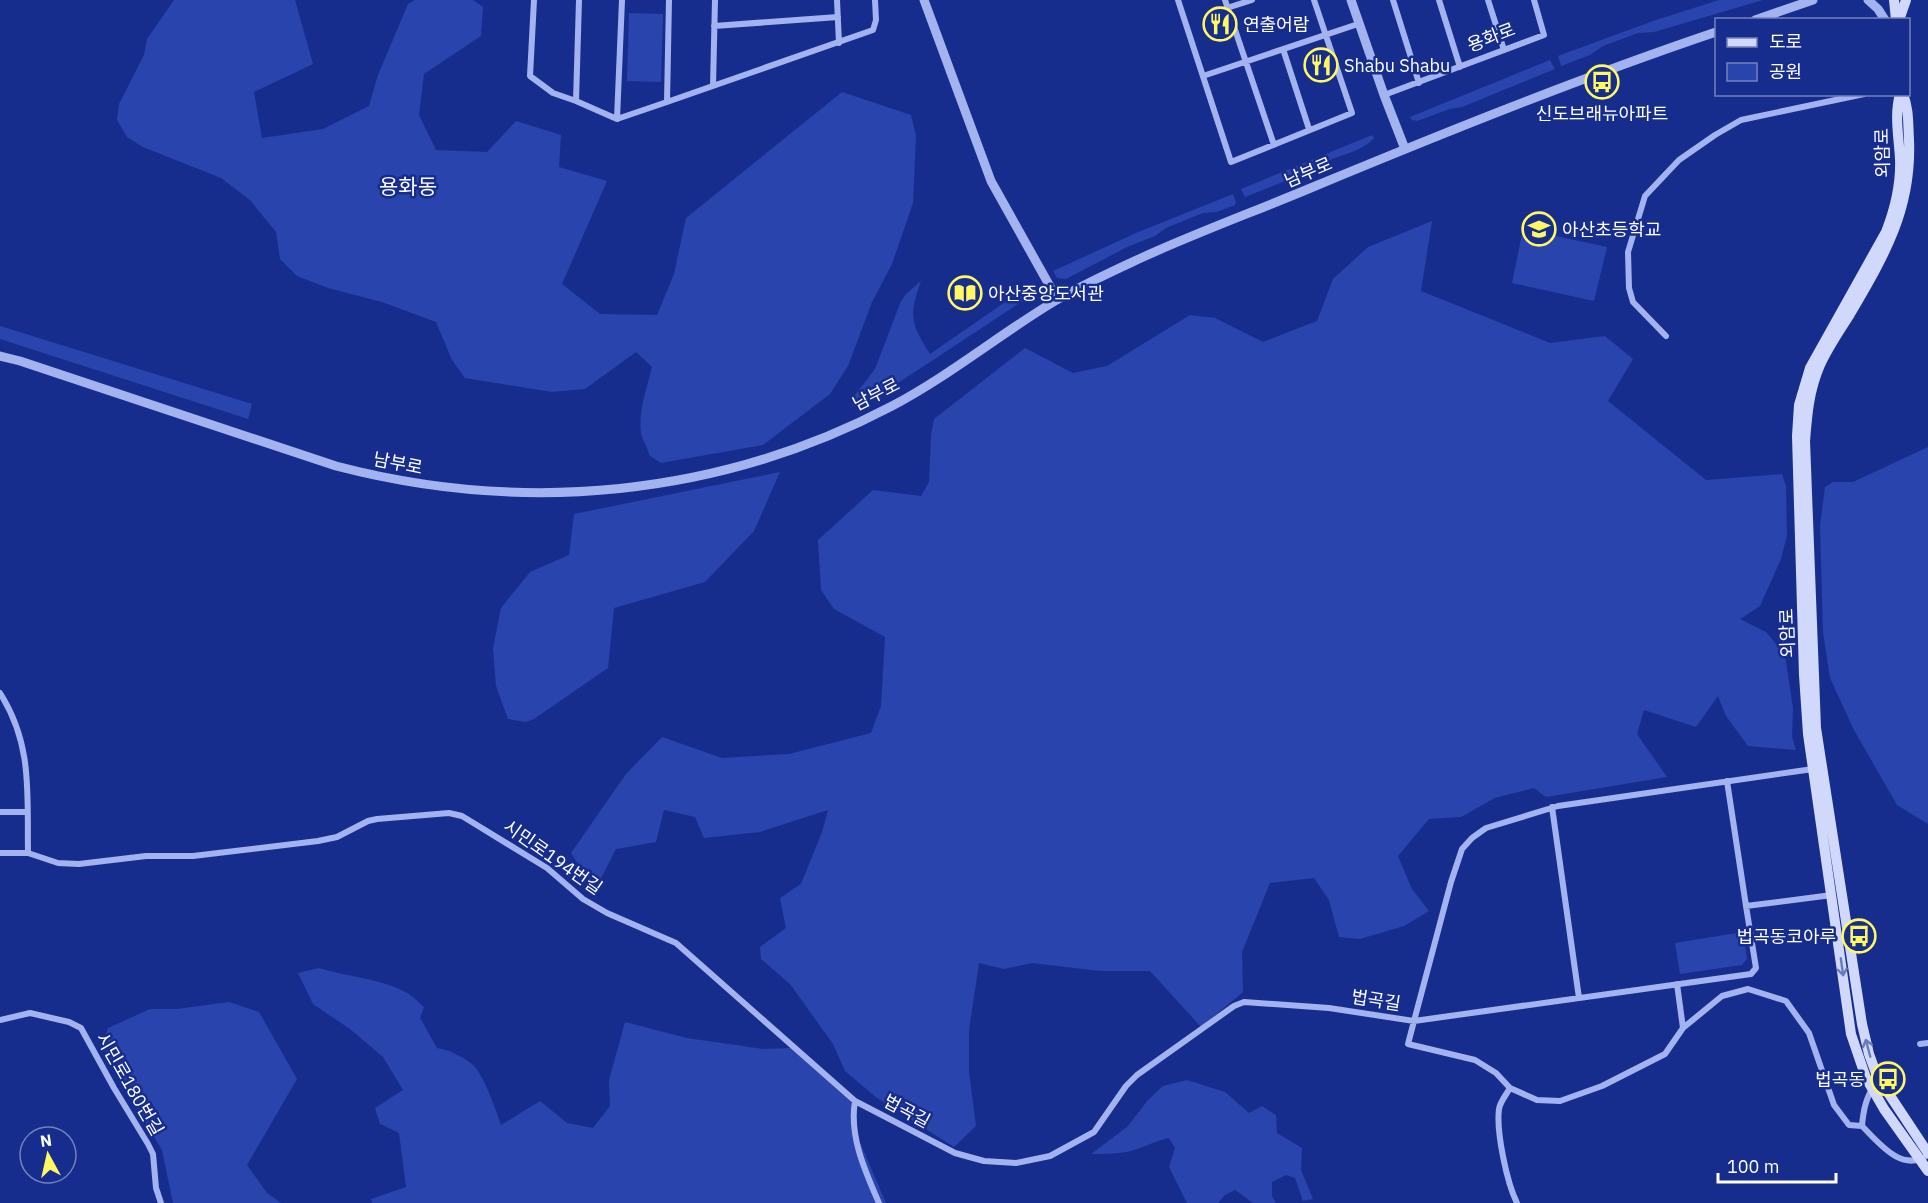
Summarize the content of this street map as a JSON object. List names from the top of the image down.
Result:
{
  "streets": {
    "main road": ["외암로"],
    "street": [
      "용화로",
      "남부로",
      "시민로194번길",
      "법곡길",
      "시민로180번길"
    ]
  },
  "crossings": [
    ["외암로", "법곡길"],
    ["시민로194번길", "법곡길"]
  ],
  "districts": ["용화동"],
  "places": {
    "restaurant": ["연출어람", "Shabu Shabu"],
    "bus stop": ["신도브래뉴아파트", "법곡동코아루", "법곡동"],
    "school or university": ["아산초등학교"],
    "library": ["아산중앙도서관"]
  },
  "legend": ["도로", "공원"],
  "scale_bar": "100 m",
  "north": "top"
}
